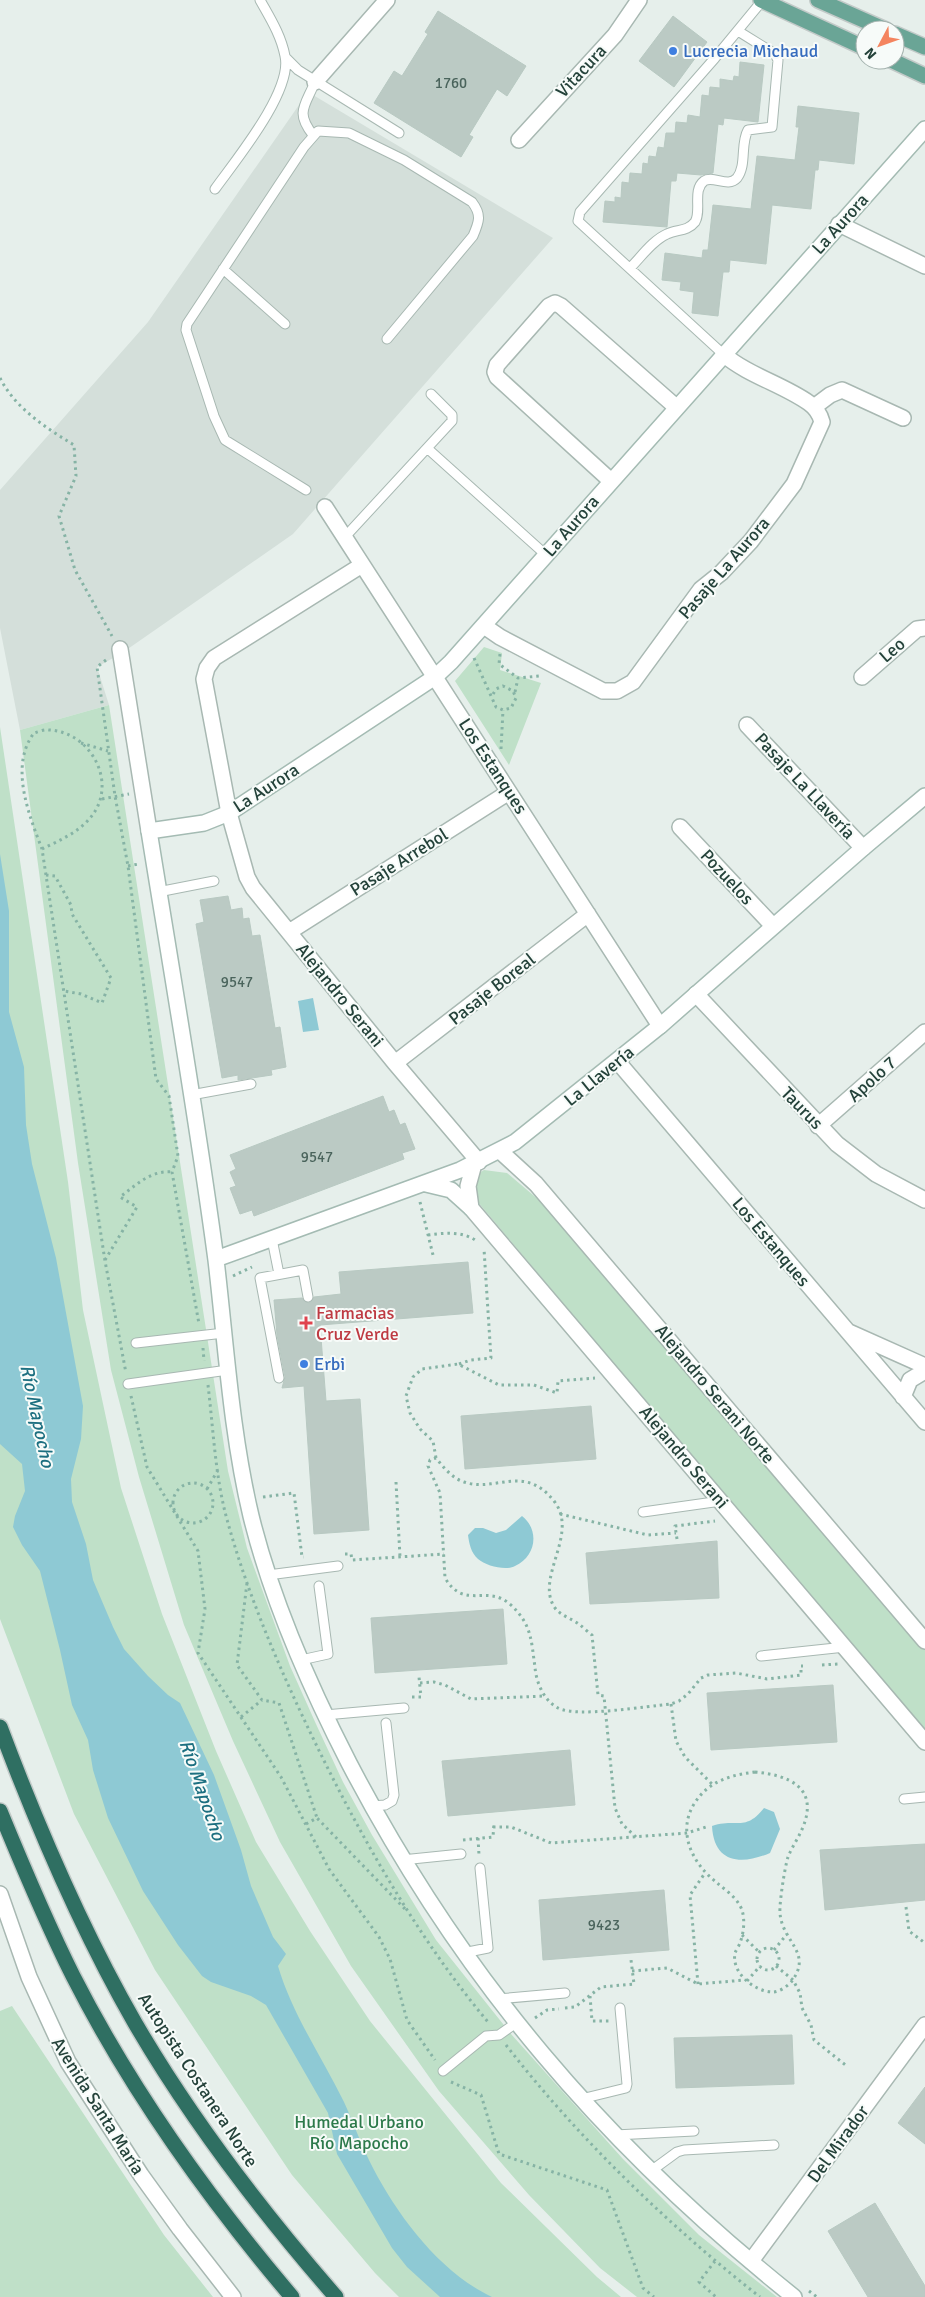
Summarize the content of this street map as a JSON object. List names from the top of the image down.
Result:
{
  "streets": {
    "highway": ["Autopista Costanera Norte"],
    "street": [
      "Vitacura",
      "La Aurora",
      "Pasaje La Aurora",
      "Leo",
      "Los Estanques",
      "Pasaje La Llavería",
      "Pasaje Arrebol",
      "Pozuelos",
      "Pasaje Boreal",
      "Alejandro Serani",
      "La Llavería",
      "Apolo 7",
      "Taurus",
      "Alejandro Serani Norte",
      "Avenida Santa María",
      "Del Mirador"
    ]
  },
  "crossings": [
    ["La Aurora", "Pasaje La Aurora"],
    ["La Aurora", "Los Estanques"],
    ["La Aurora", "Alejandro Serani"],
    ["Los Estanques", "Pasaje Arrebol"],
    ["Los Estanques", "Pasaje Boreal"],
    ["Los Estanques", "Alejandro Serani"],
    ["Los Estanques", "La Llavería"],
    ["Pasaje La Llavería", "La Llavería"],
    ["Pasaje Arrebol", "Alejandro Serani"],
    ["Pozuelos", "La Llavería"],
    ["Pasaje Boreal", "Alejandro Serani"],
    ["Alejandro Serani", "La Llavería"],
    ["La Llavería", "Taurus"],
    ["La Llavería", "Alejandro Serani Norte"],
    ["Apolo 7", "Taurus"]
  ],
  "water": ["Río Mapocho"],
  "parks": ["Humedal Urbano Río Mapocho"],
  "places": {
    "other": ["Lucrecia Michaud", "Erbi"],
    "health": ["Farmacias Cruz Verde"]
  },
  "house_numbers": [
    "1760",
    "9547",
    "9547",
    "9423"
  ],
  "north": "bottom left"
}
